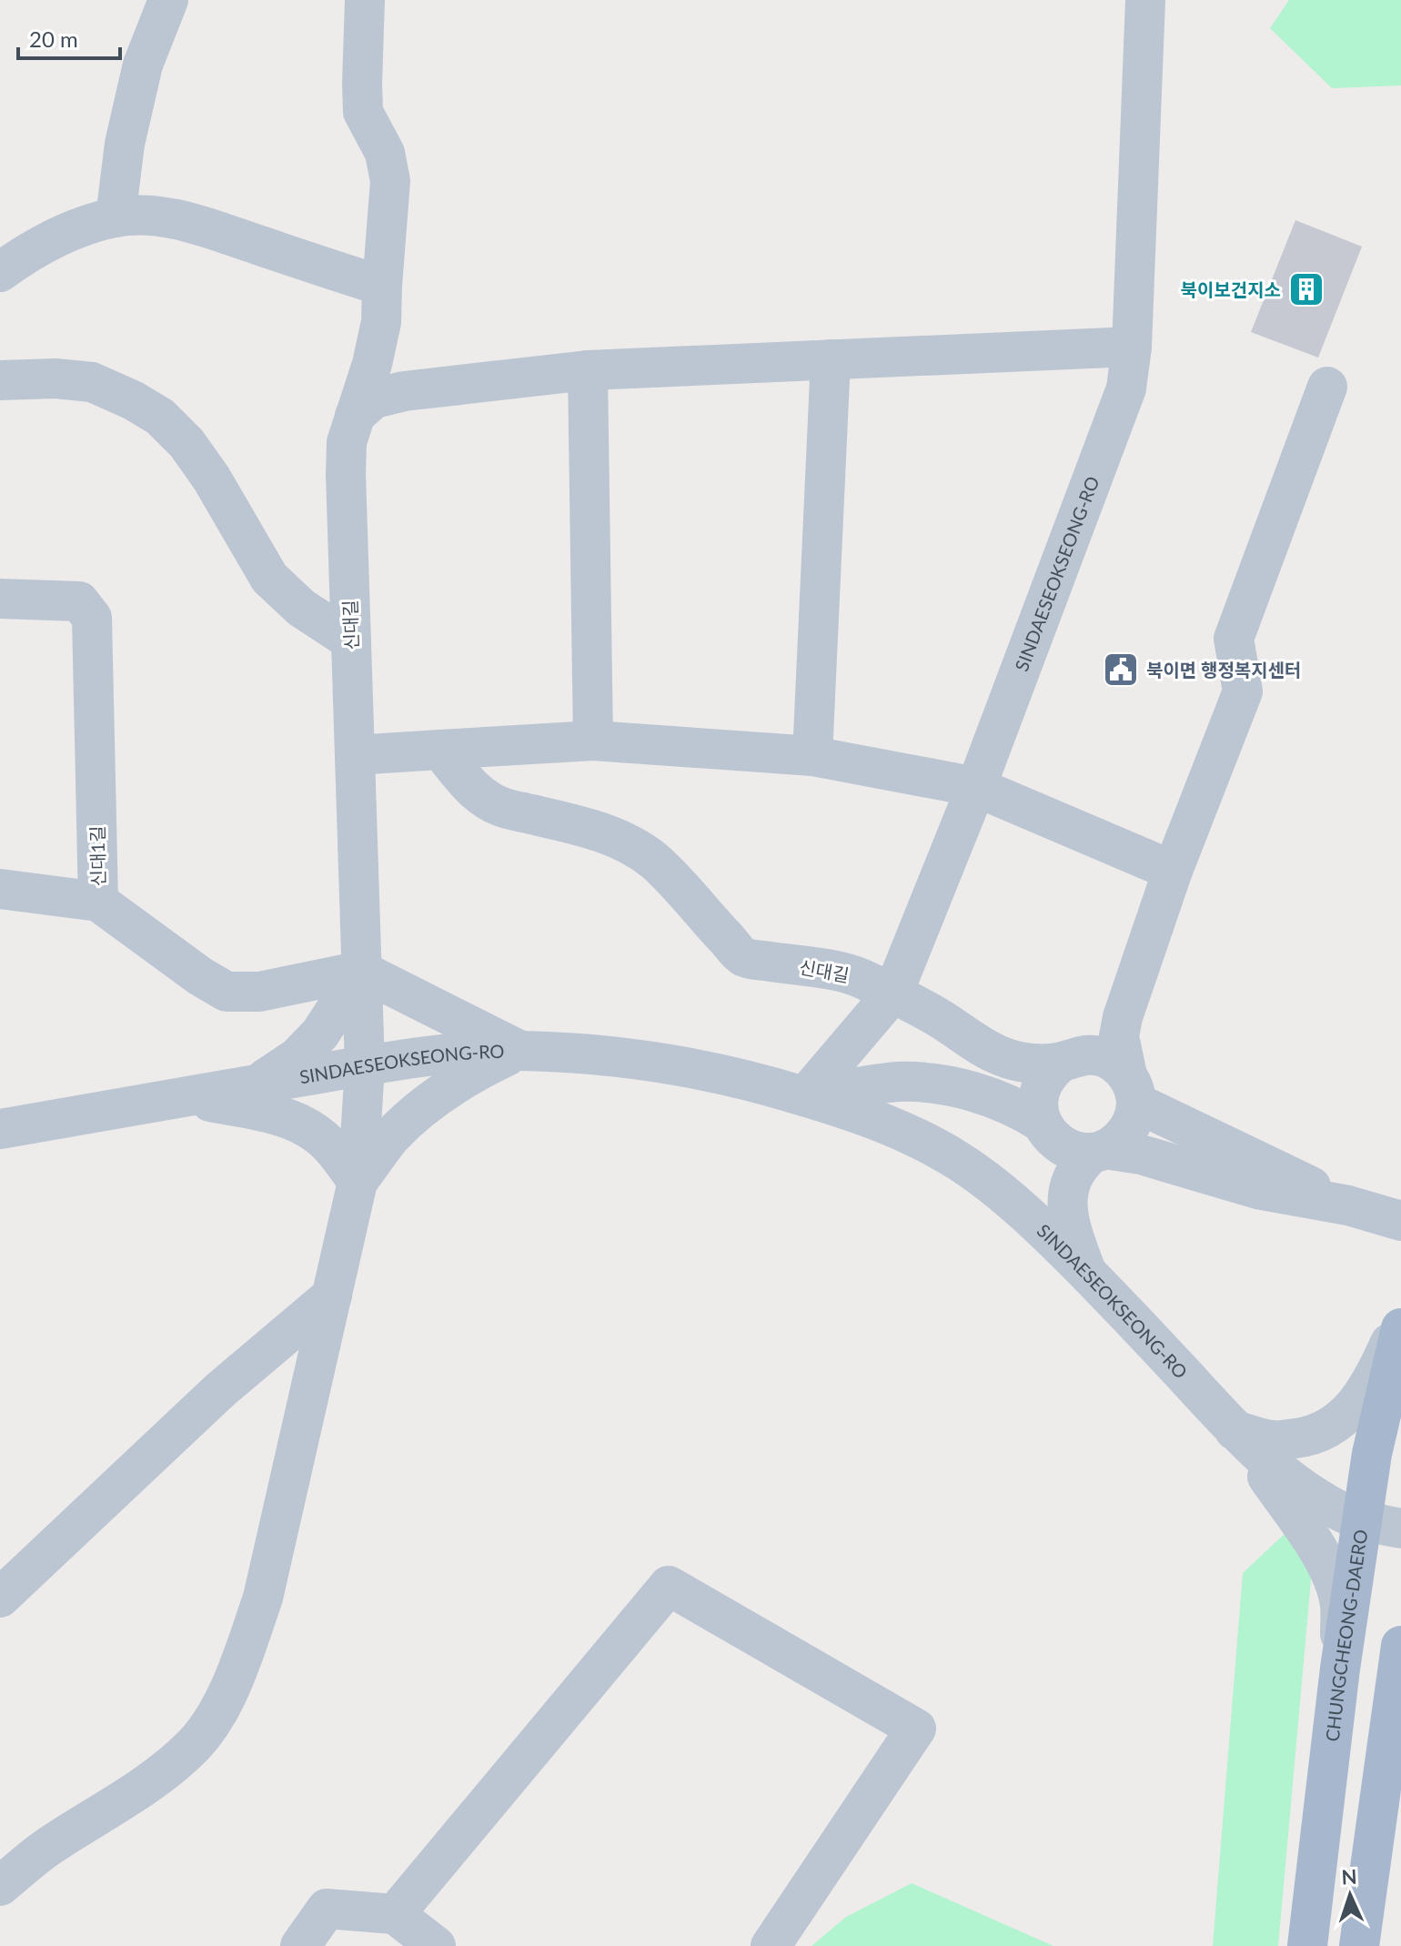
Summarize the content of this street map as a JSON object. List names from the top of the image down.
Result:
{
  "streets": {
    "main road": ["CHUNGCHEONG-DAERO"],
    "street": ["SINDAESEOKSEONG-RO", "신대길", "신대1길"]
  },
  "crossings": [
    ["SINDAESEOKSEONG-RO", "신대길"],
    ["SINDAESEOKSEONG-RO", "CHUNGCHEONG-DAERO"],
    ["신대길", "신대1길"]
  ],
  "places": {
    "building": ["북이보건지소"],
    "public building": ["북이면 행정복지센터"]
  },
  "scale_bar": "20 m",
  "north": "top"
}
